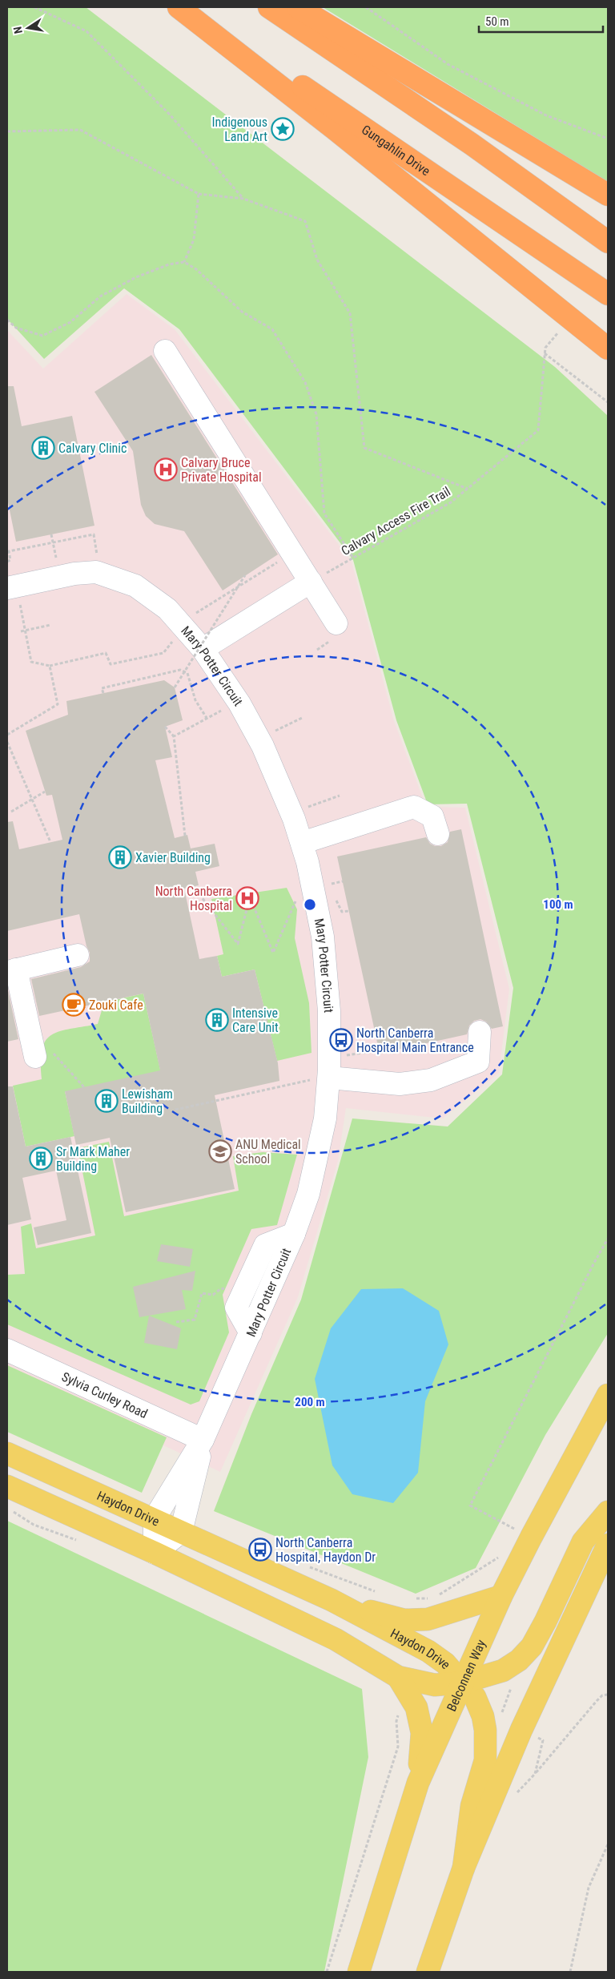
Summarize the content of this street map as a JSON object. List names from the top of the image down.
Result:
{
  "streets": {
    "highway": ["Gungahlin Drive"],
    "main road": ["Haydon Drive", "Belconnen Way"],
    "street": ["Mary Potter Circuit", "Sylvia Curley Road"],
    "path": ["Calvary Access Fire Trail"]
  },
  "crossings": [
    ["Mary Potter Circuit", "Sylvia Curley Road"],
    ["Mary Potter Circuit", "Haydon Drive"],
    ["Haydon Drive", "Belconnen Way"]
  ],
  "places": {
    "place": ["Indigenous Land Art"],
    "building": [
      "Calvary Clinic",
      "Xavier Building",
      "Intensive Care Unit",
      "Lewisham Building",
      "Sr Mark Maher Building"
    ],
    "hospital": ["Calvary Bruce Private Hospital", "North Canberra Hospital"],
    "cafe": ["Zouki Cafe"],
    "bus stop": ["North Canberra Hospital Main Entrance", "North Canberra Hospital, Haydon Dr"],
    "school or university": ["ANU Medical School"]
  },
  "scale_bar": "50 m",
  "north": "left",
  "rings": ["100 m", "200 m"]
}
